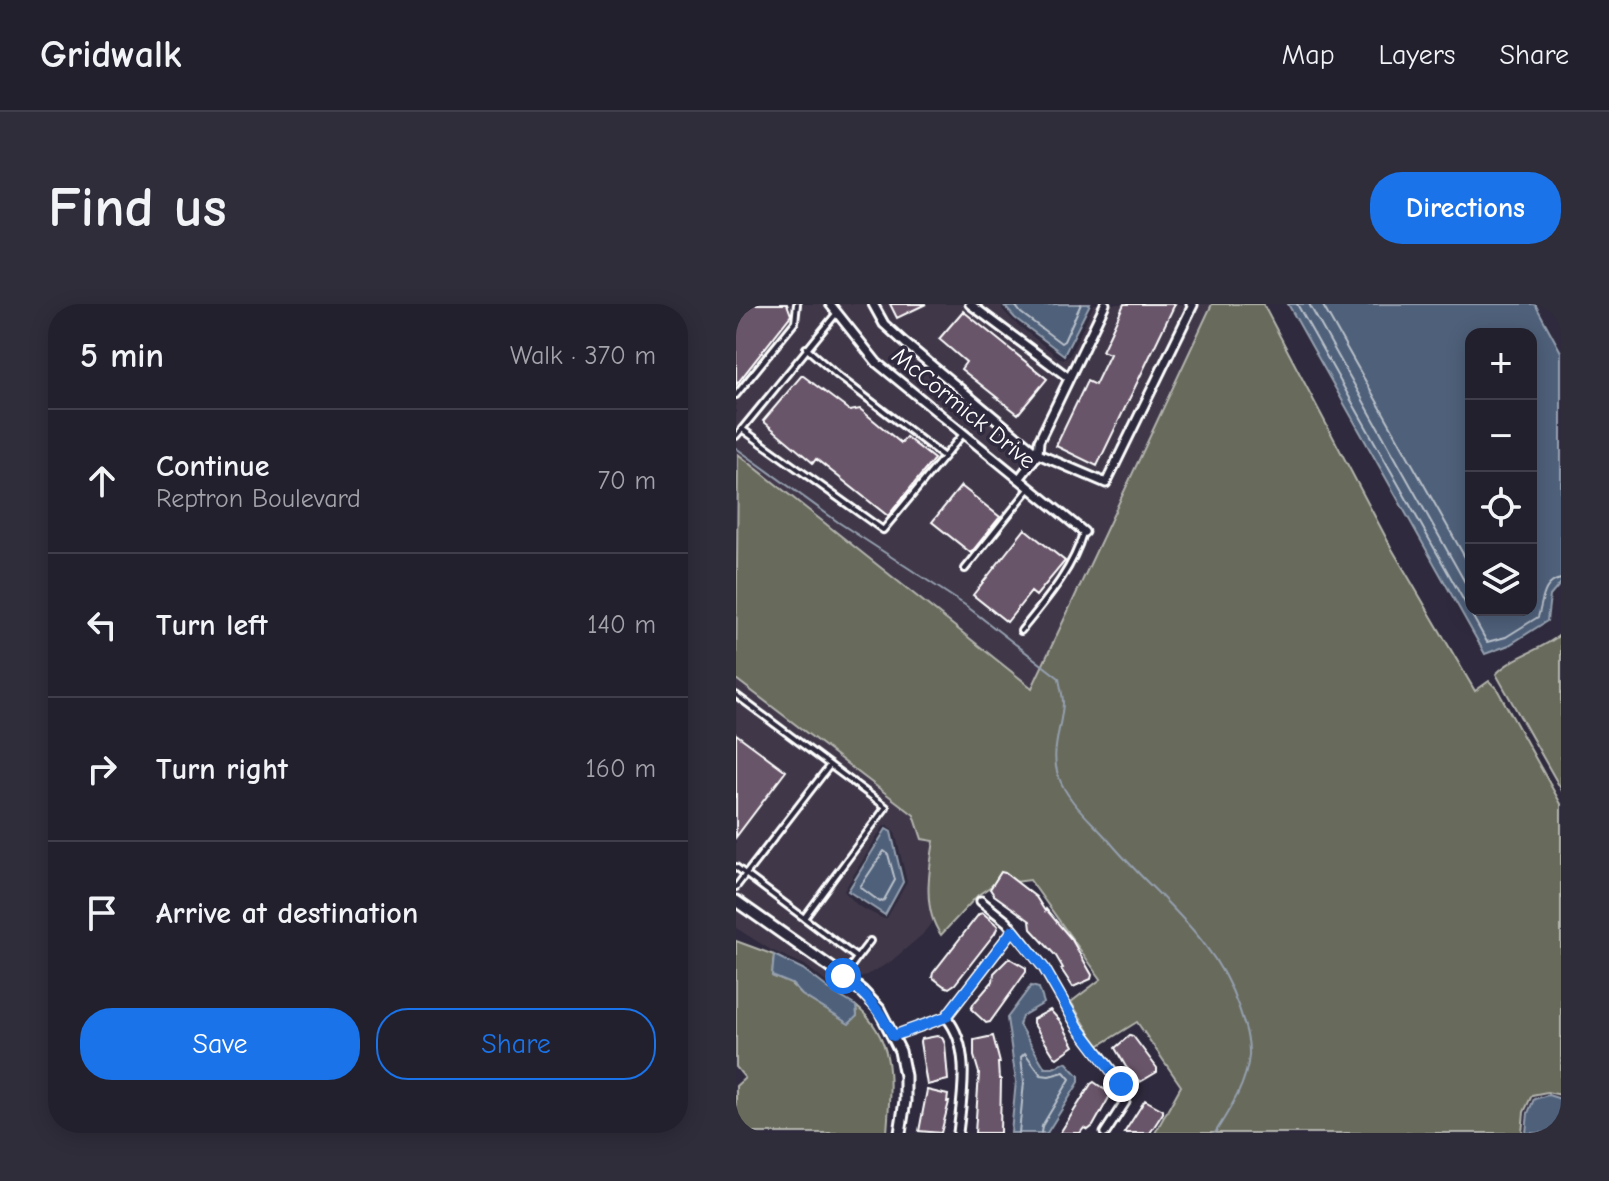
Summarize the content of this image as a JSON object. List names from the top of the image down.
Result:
{
  "streets": {
    "street": ["McCormick Drive"]
  },
  "page": {
    "header": "Gridwalk",
    "nav": ["Map", "Layers", "Share"],
    "buttons": [
      "Directions",
      ["Save", "Share"]
    ],
    "title": "Find us",
    "heading": ["5 min", "Walk · 370 m"],
    "map_buttons": ["+", "−"],
    "list": [
      ["Continue", "Reptron Boulevard", "70 m"],
      ["Turn left", "140 m"],
      ["Turn right", "160 m"],
      "Arrive at destination"
    ]
  }
}
